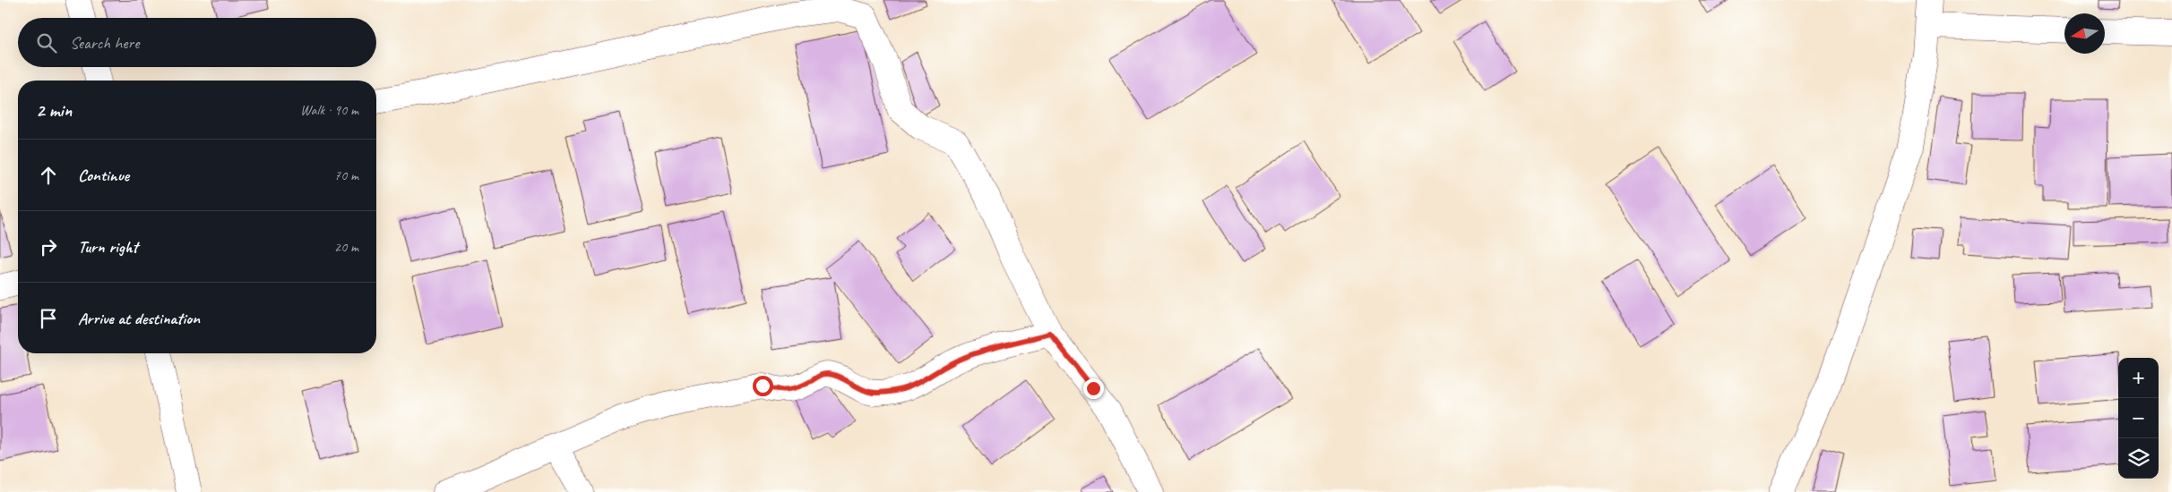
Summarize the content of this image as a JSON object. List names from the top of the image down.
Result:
{
  "north": "left",
  "page": {
    "search": "Search here",
    "heading": ["2 min", "Walk · 90 m"],
    "list": [
      ["Continue", "70 m"],
      ["Turn right", "20 m"],
      "Arrive at destination"
    ],
    "map_buttons": ["+", "−"]
  }
}
